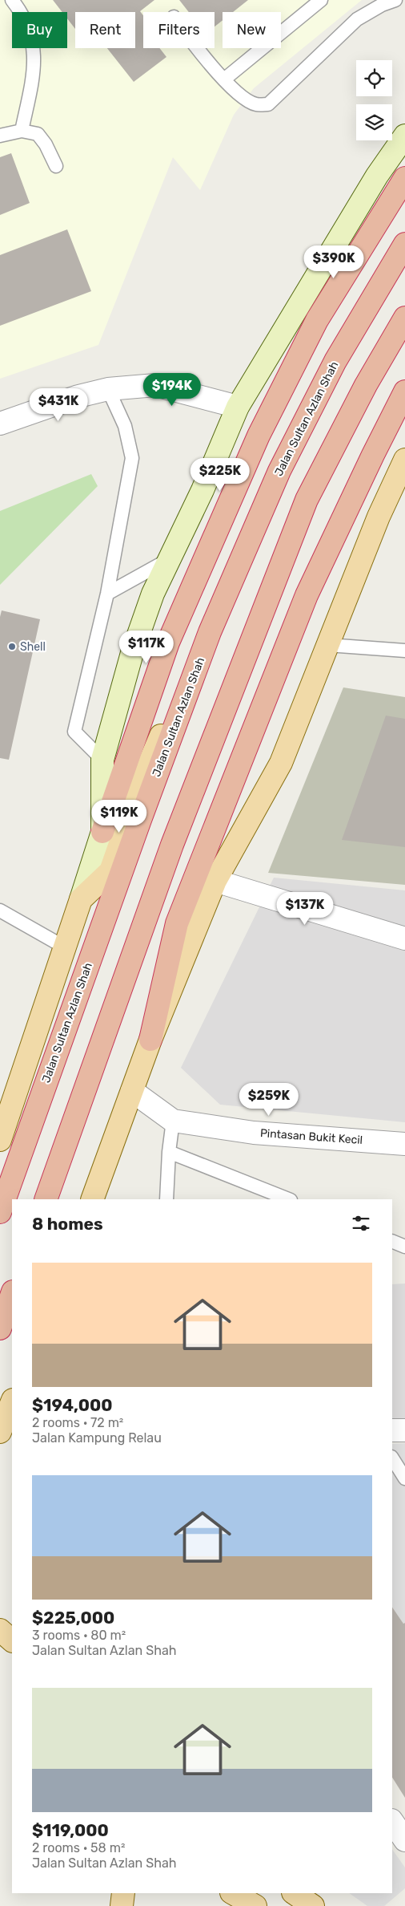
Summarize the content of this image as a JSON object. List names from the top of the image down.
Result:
{
  "streets": {
    "highway": ["Jalan Sultan Azlan Shah"],
    "street": ["Pintasan Bukit Kecil"]
  },
  "places": ["Shell"],
  "page": {
    "chip": [
      "Buy",
      "Rent",
      "Filters",
      "New"
    ],
    "price": [
      "$390K",
      "$194K",
      "$431K",
      "$225K",
      "$117K",
      "$119K",
      "$137K",
      "$259K"
    ],
    "heading": "8 homes",
    "list": [
      {
        "name": "$194,000",
        "note": "2 rooms · 72 m² · Jalan Kampung Relau"
      },
      {
        "name": "$225,000",
        "note": "3 rooms · 80 m² · Jalan Sultan Azlan Shah"
      },
      {
        "name": "$119,000",
        "note": "2 rooms · 58 m² · Jalan Sultan Azlan Shah"
      }
    ]
  }
}
